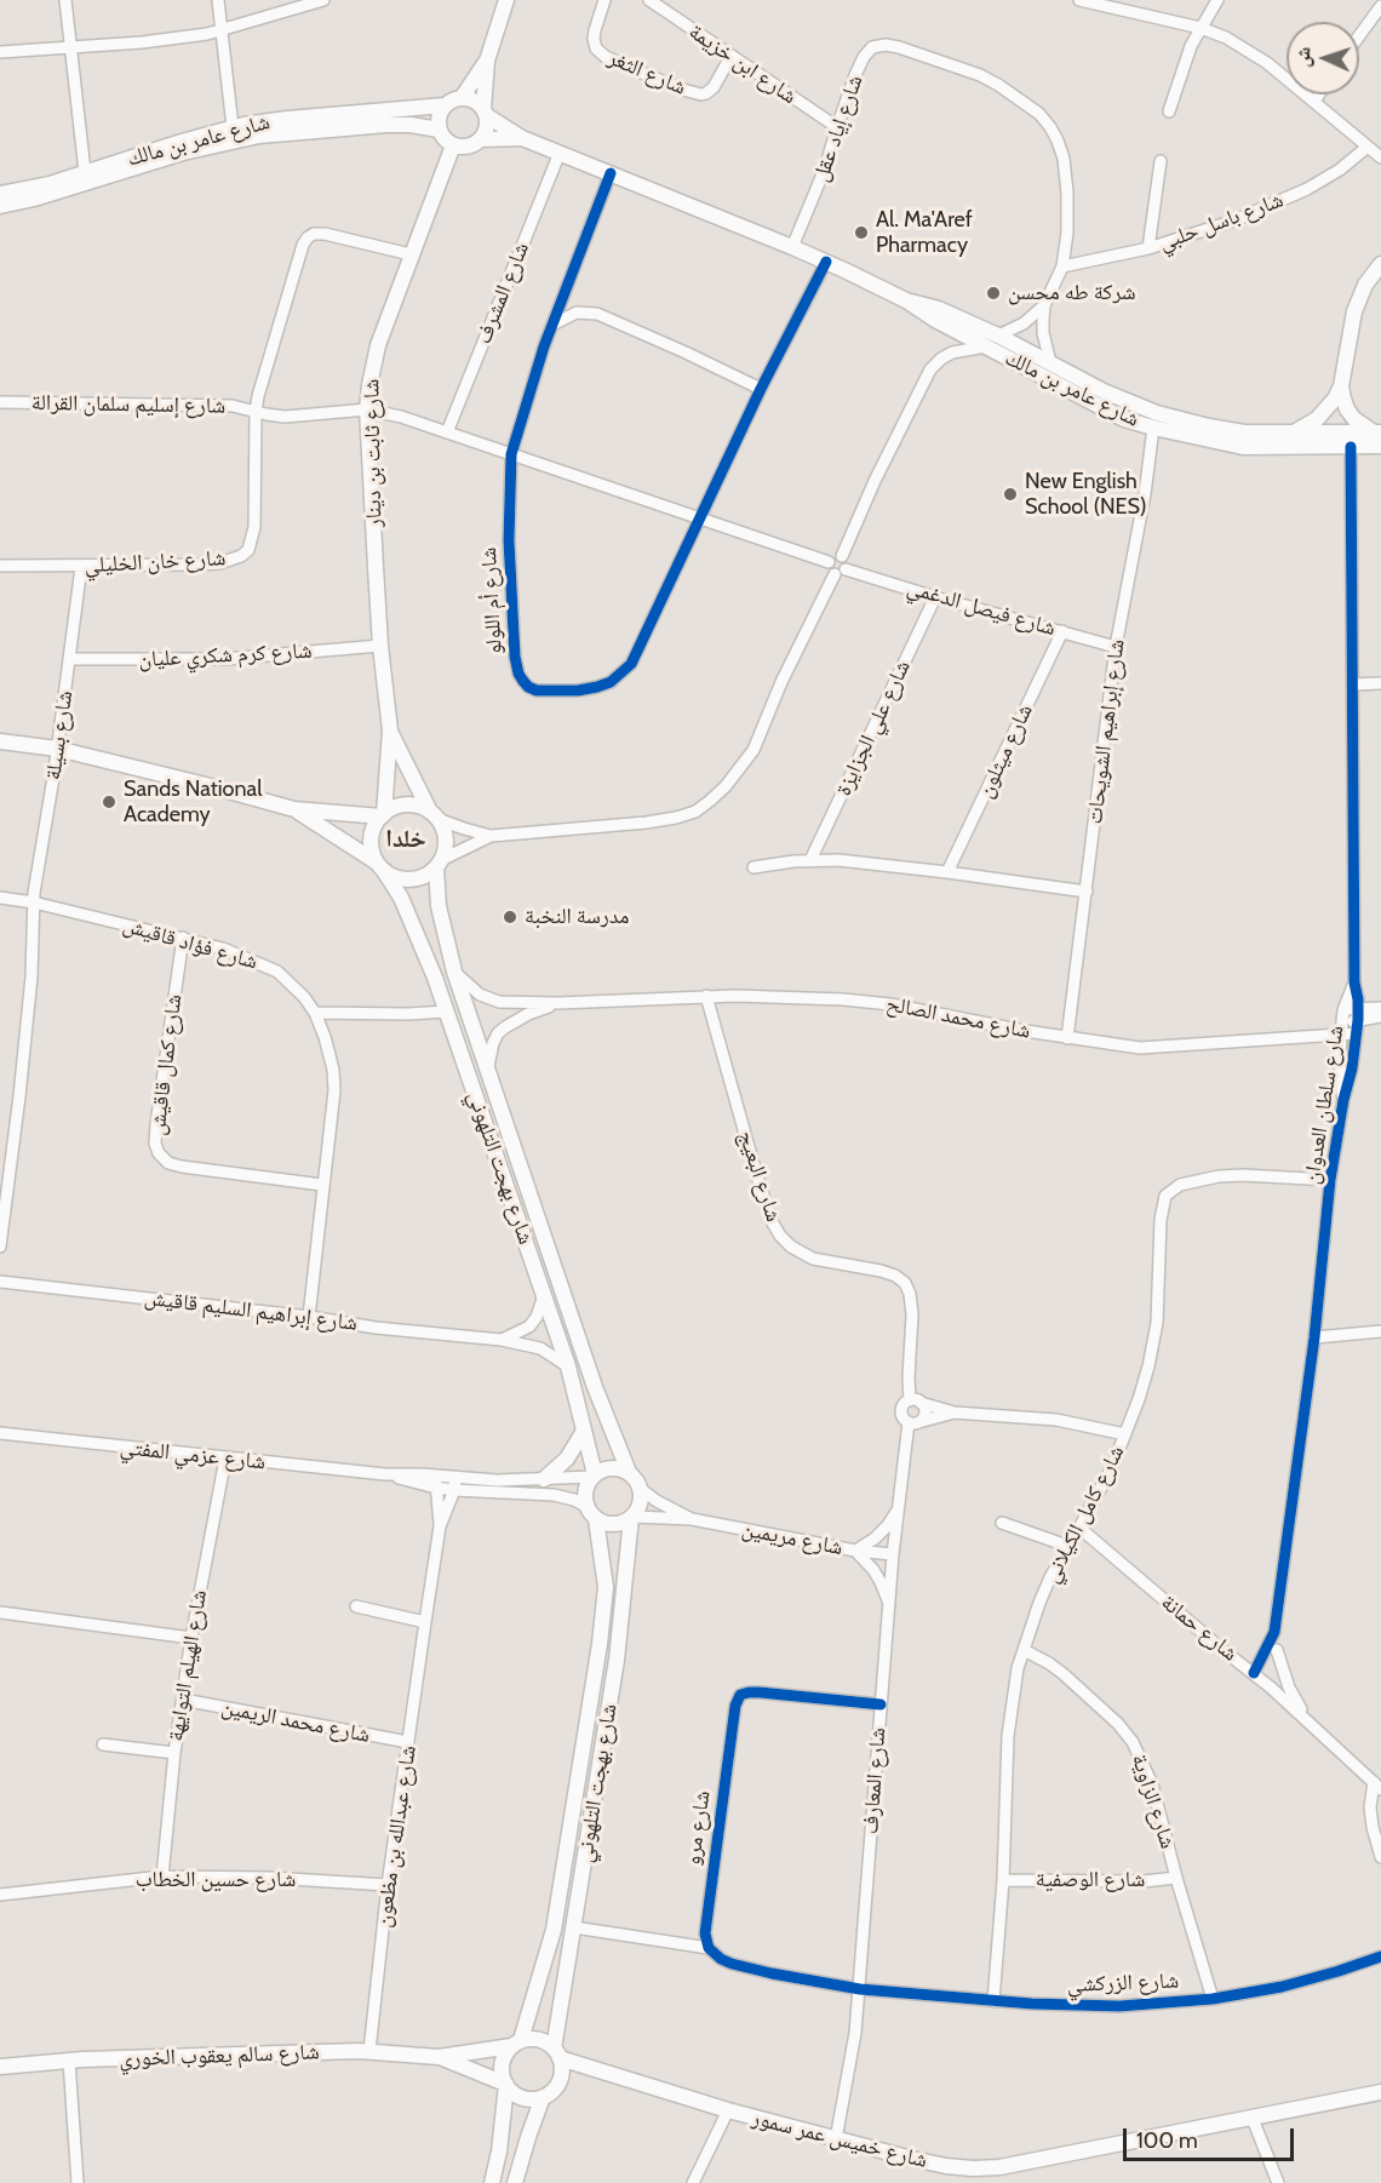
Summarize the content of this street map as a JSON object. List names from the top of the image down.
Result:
{
  "streets": {
    "street": [
      "شارع ابن خزيمة",
      "شارع الثغر",
      "شارع إياد عقل",
      "شارع عامر بن مالك",
      "شارع باسل حلبي",
      "شارع المشرف",
      "شارع إسليم سلمان القرالة",
      "شارع ثابت بن دينار",
      "شارع خان الخليلي",
      "شارع أم اللولو",
      "شارع فيصل الدغمي",
      "شارع كرم شكري عليان",
      "شارع علي الجزايزة",
      "شارع إبراهيم الشويحات",
      "شارع بسيلة",
      "شارع ميثلون",
      "شارع فؤاد قاقيش",
      "شارع محمد الصالح",
      "شارع كمال قاقيش",
      "شارع سلطان العدوان",
      "شارع بهجت التلهوني",
      "شارع البعيج",
      "شارع إبراهيم السليم قاقيش",
      "شارع عزمي المفتي",
      "شارع كامل الكيلاني",
      "شارع مريمين",
      "شارع حمانة",
      "شارع الهيلم التوايهة",
      "شارع محمد الريمين",
      "شارع المعارف",
      "شارع الزاوية",
      "شارع مرو",
      "شارع عبدالله بن مظعون",
      "شارع حسين الخطاب",
      "شارع الوصفية",
      "شارع الزركشي",
      "شارع سالم يعقوب الخوري",
      "شارع خميس عمر سمور"
    ]
  },
  "crossings": [
    ["شارع ابن خزيمة", "شارع الثغر"],
    ["شارع ابن خزيمة", "شارع إياد عقل"],
    ["شارع إياد عقل", "شارع عامر بن مالك"],
    ["شارع إياد عقل", "شارع باسل حلبي"],
    ["شارع عامر بن مالك", "شارع المشرف"],
    ["شارع عامر بن مالك", "شارع ثابت بن دينار"],
    ["شارع عامر بن مالك", "شارع أم اللولو"],
    ["شارع عامر بن مالك", "شارع إبراهيم الشويحات"],
    ["شارع عامر بن مالك", "شارع سلطان العدوان"],
    ["شارع إسليم سلمان القرالة", "شارع ثابت بن دينار"],
    ["شارع إسليم سلمان القرالة", "شارع خان الخليلي"],
    ["شارع ثابت بن دينار", "شارع خان الخليلي"],
    ["شارع ثابت بن دينار", "شارع كرم شكري عليان"],
    ["شارع ثابت بن دينار", "شارع بهجت التلهوني"],
    ["شارع خان الخليلي", "شارع بسيلة"],
    ["شارع فيصل الدغمي", "شارع علي الجزايزة"],
    ["شارع فيصل الدغمي", "شارع إبراهيم الشويحات"],
    ["شارع فيصل الدغمي", "شارع ميثلون"],
    ["شارع كرم شكري عليان", "شارع بسيلة"],
    ["شارع إبراهيم الشويحات", "شارع محمد الصالح"],
    ["شارع بسيلة", "شارع فؤاد قاقيش"],
    ["شارع فؤاد قاقيش", "شارع كمال قاقيش"],
    ["شارع فؤاد قاقيش", "شارع إبراهيم السليم قاقيش"],
    ["شارع محمد الصالح", "شارع سلطان العدوان"],
    ["شارع محمد الصالح", "شارع بهجت التلهوني"],
    ["شارع محمد الصالح", "شارع البعيج"],
    ["شارع سلطان العدوان", "شارع كامل الكيلاني"],
    ["شارع سلطان العدوان", "شارع حمانة"],
    ["شارع بهجت التلهوني", "شارع إبراهيم السليم قاقيش"],
    ["شارع بهجت التلهوني", "شارع عزمي المفتي"],
    ["شارع بهجت التلهوني", "شارع مريمين"],
    ["شارع بهجت التلهوني", "شارع سالم يعقوب الخوري"],
    ["شارع بهجت التلهوني", "شارع خميس عمر سمور"],
    ["شارع عزمي المفتي", "شارع مريمين"],
    ["شارع عزمي المفتي", "شارع الهيلم التوايهة"],
    ["شارع عزمي المفتي", "شارع عبدالله بن مظعون"],
    ["شارع كامل الكيلاني", "شارع حمانة"],
    ["شارع كامل الكيلاني", "شارع الزاوية"],
    ["شارع كامل الكيلاني", "شارع الوصفية"],
    ["شارع كامل الكيلاني", "شارع الزركشي"],
    ["شارع مريمين", "شارع المعارف"],
    ["شارع الهيلم التوايهة", "شارع محمد الريمين"],
    ["شارع الهيلم التوايهة", "شارع حسين الخطاب"],
    ["شارع محمد الريمين", "شارع عبدالله بن مظعون"],
    ["شارع المعارف", "شارع مرو"],
    ["شارع المعارف", "شارع الزركشي"],
    ["شارع المعارف", "شارع خميس عمر سمور"],
    ["شارع الزاوية", "شارع الوصفية"],
    ["شارع الزاوية", "شارع الزركشي"],
    ["شارع عبدالله بن مظعون", "شارع حسين الخطاب"],
    ["شارع عبدالله بن مظعون", "شارع سالم يعقوب الخوري"],
    ["شارع سالم يعقوب الخوري", "شارع خميس عمر سمور"]
  ],
  "districts": ["خلدا"],
  "places": [
    "Al. Ma'Aref Pharmacy",
    "شركة طه محسن",
    "New English School (NES)",
    "Sands National Academy",
    "مدرسة النخبة"
  ],
  "scale_bar": "100 m",
  "north": "left"
}
